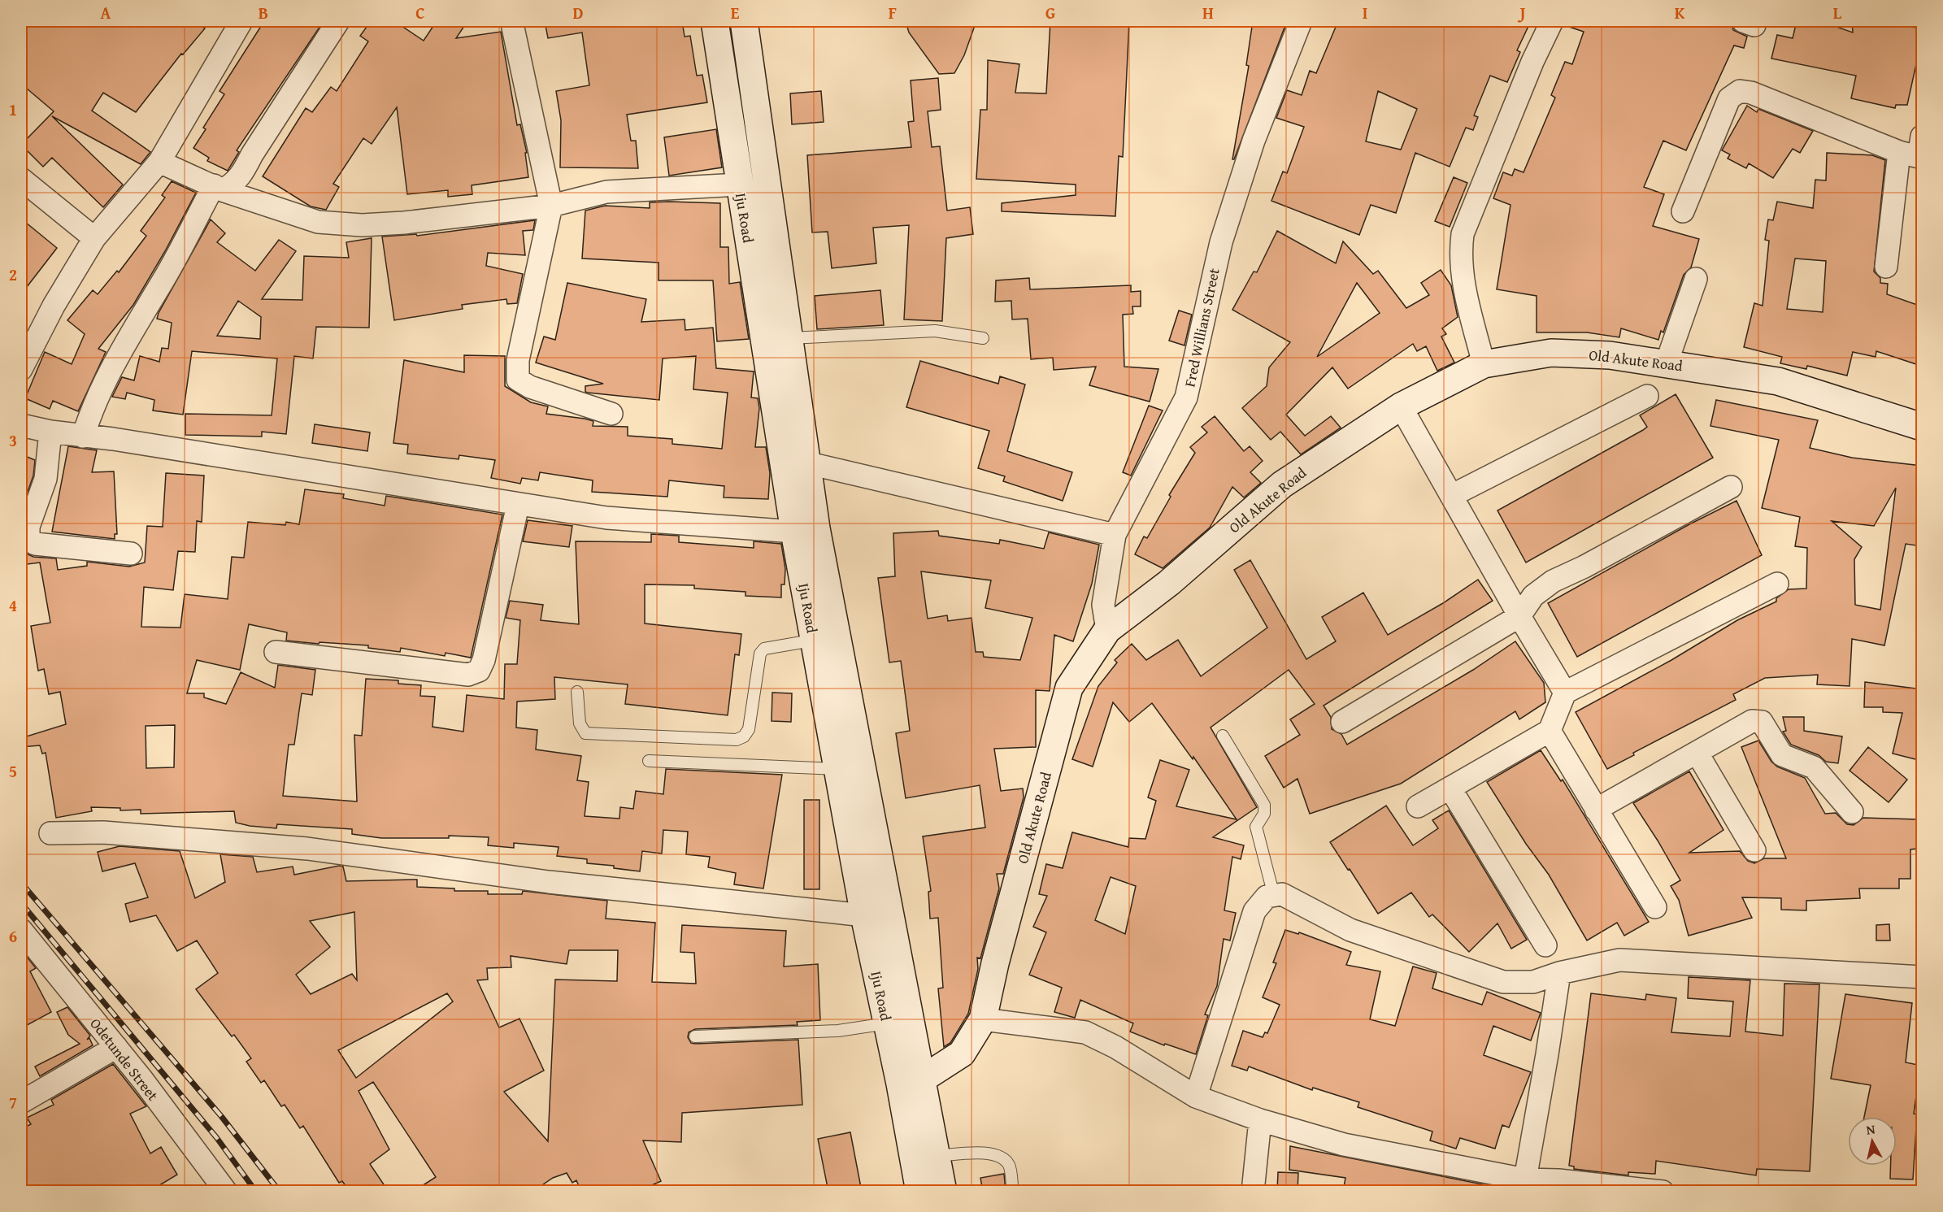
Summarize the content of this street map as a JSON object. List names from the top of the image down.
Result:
{
  "streets": {
    "main road": ["Iju Road", "Old Akute Road"],
    "street": ["Fred Willians Street", "Odetunde Street"]
  },
  "crossings": [
    ["Iju Road", "Old Akute Road"],
    ["Fred Willians Street", "Old Akute Road"]
  ],
  "north": "top",
  "grid": {
    "columns": [
      "A",
      "B",
      "C",
      "D",
      "E",
      "F",
      "G",
      "H",
      "I",
      "J",
      "K",
      "L"
    ],
    "rows": [
      "1",
      "2",
      "3",
      "4",
      "5",
      "6",
      "7"
    ]
  }
}
